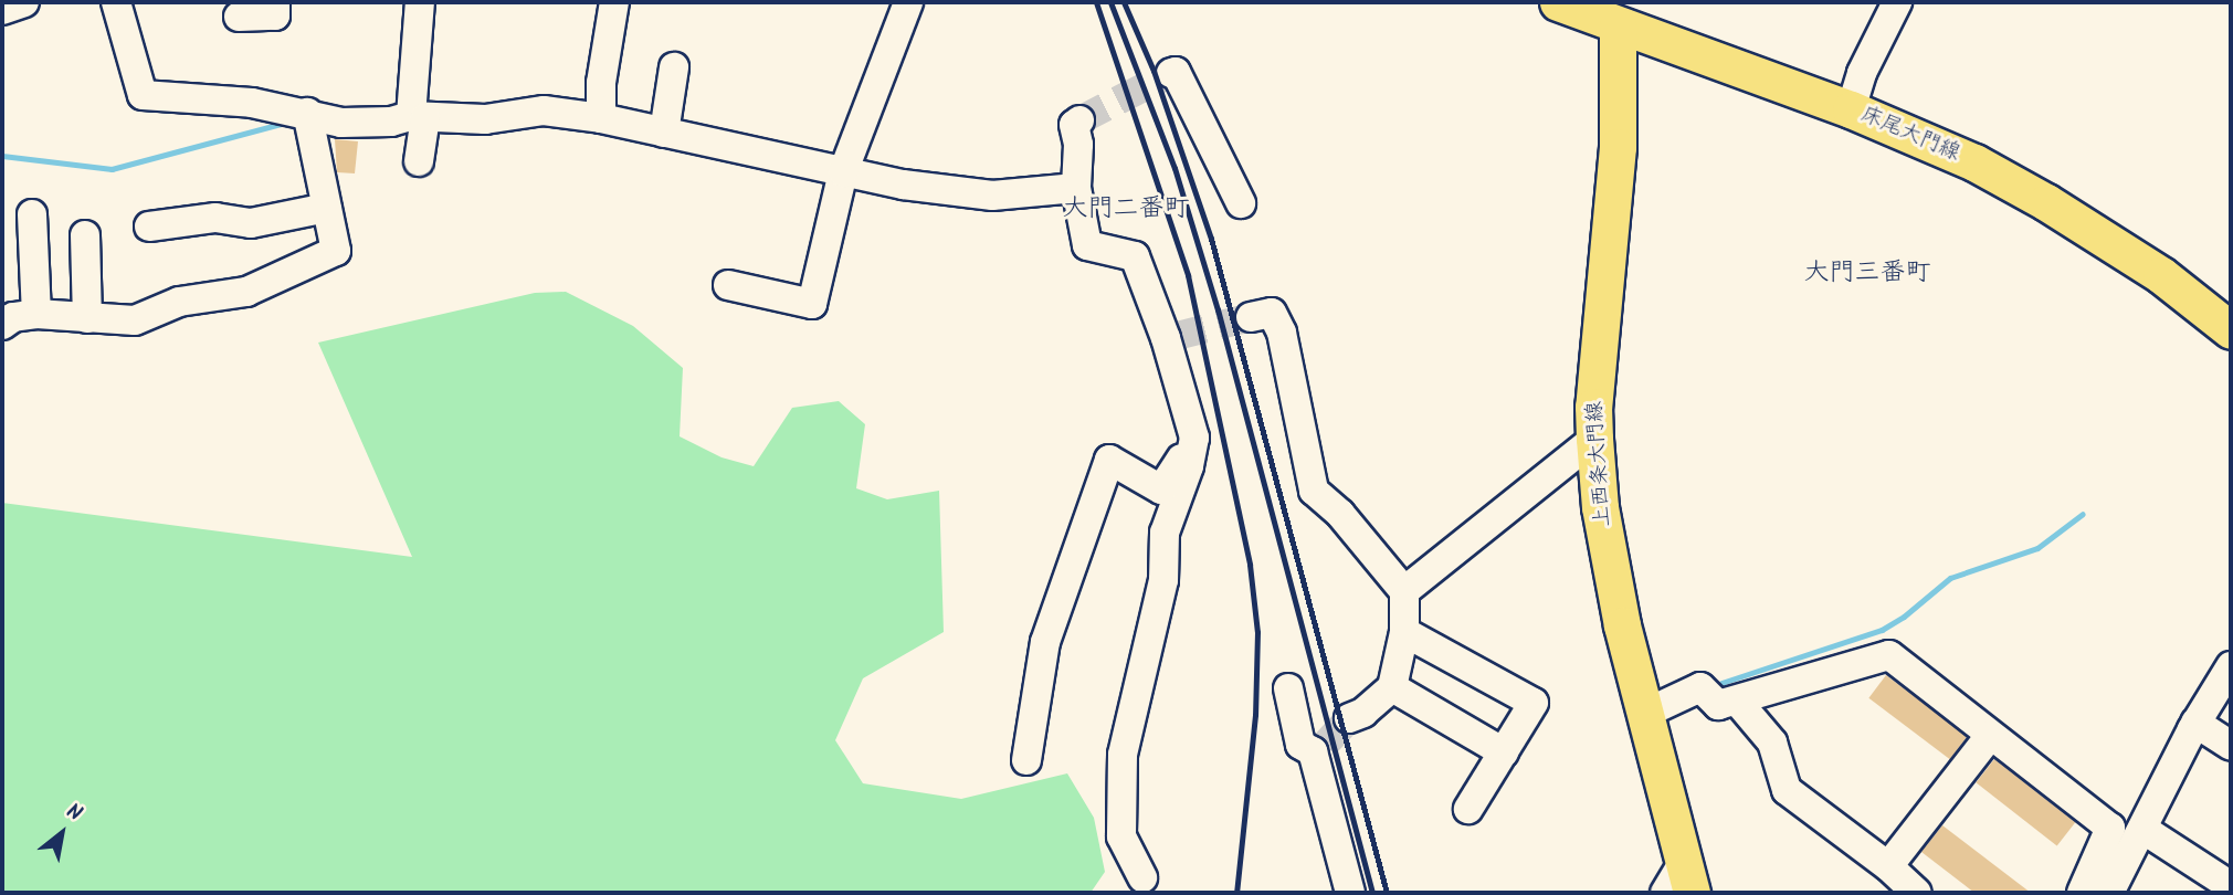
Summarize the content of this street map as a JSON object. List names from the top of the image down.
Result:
{
  "streets": {
    "main road": ["床尾大門線", "上西条大門線"]
  },
  "crossings": [
    ["床尾大門線", "上西条大門線"]
  ],
  "districts": ["大門二番町", "大門三番町"],
  "north": "top right"
}
